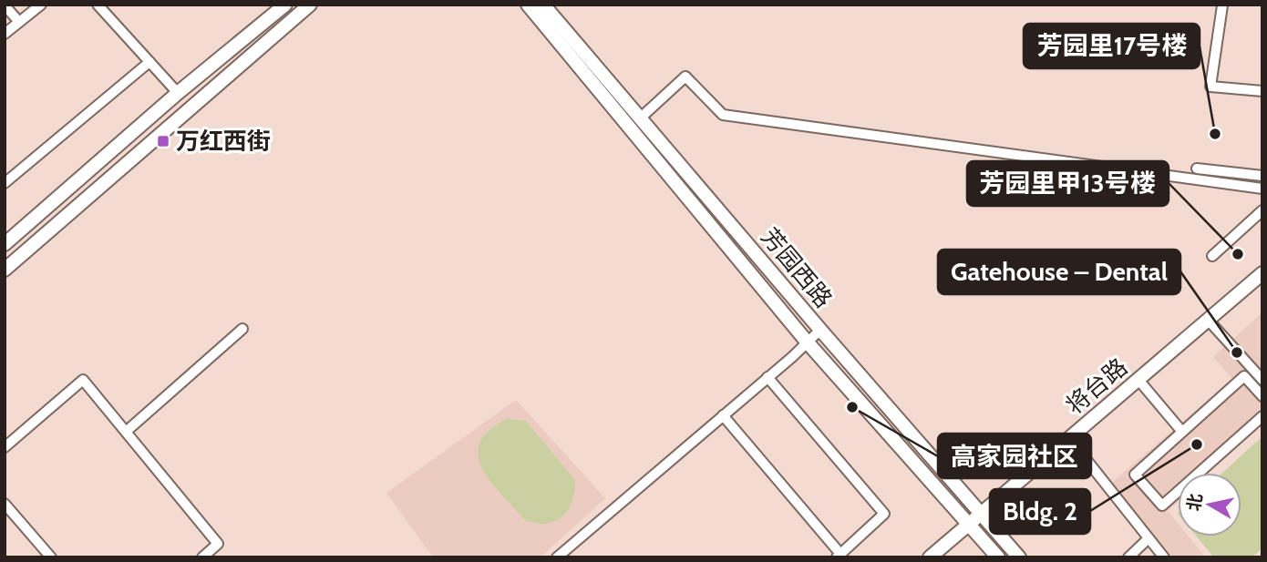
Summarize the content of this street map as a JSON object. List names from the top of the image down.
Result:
{
  "streets": {
    "main road": ["芳园西路", "将台路"]
  },
  "crossings": [
    ["芳园西路", "将台路"]
  ],
  "places": {
    "other": [
      "芳园里17号楼",
      "芳园里甲13号楼",
      "Gatehouse – Dental",
      "高家园社区",
      "Bldg. 2"
    ],
    "transit": ["万红西街"]
  },
  "north": "left"
}
